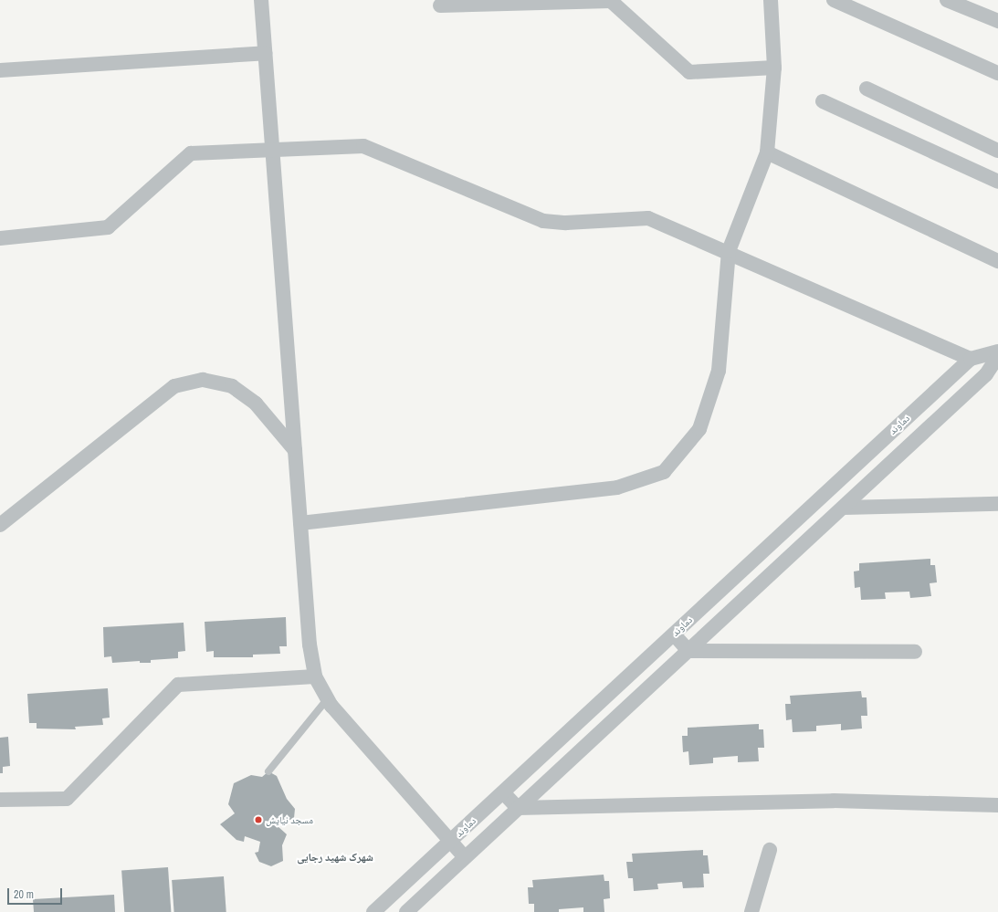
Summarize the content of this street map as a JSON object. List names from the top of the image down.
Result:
{
  "streets": {
    "street": ["دماوند"]
  },
  "districts": ["شهرک شهید رجایی"],
  "places": ["مسجد نیایش"],
  "scale_bar": "20 m"
}
